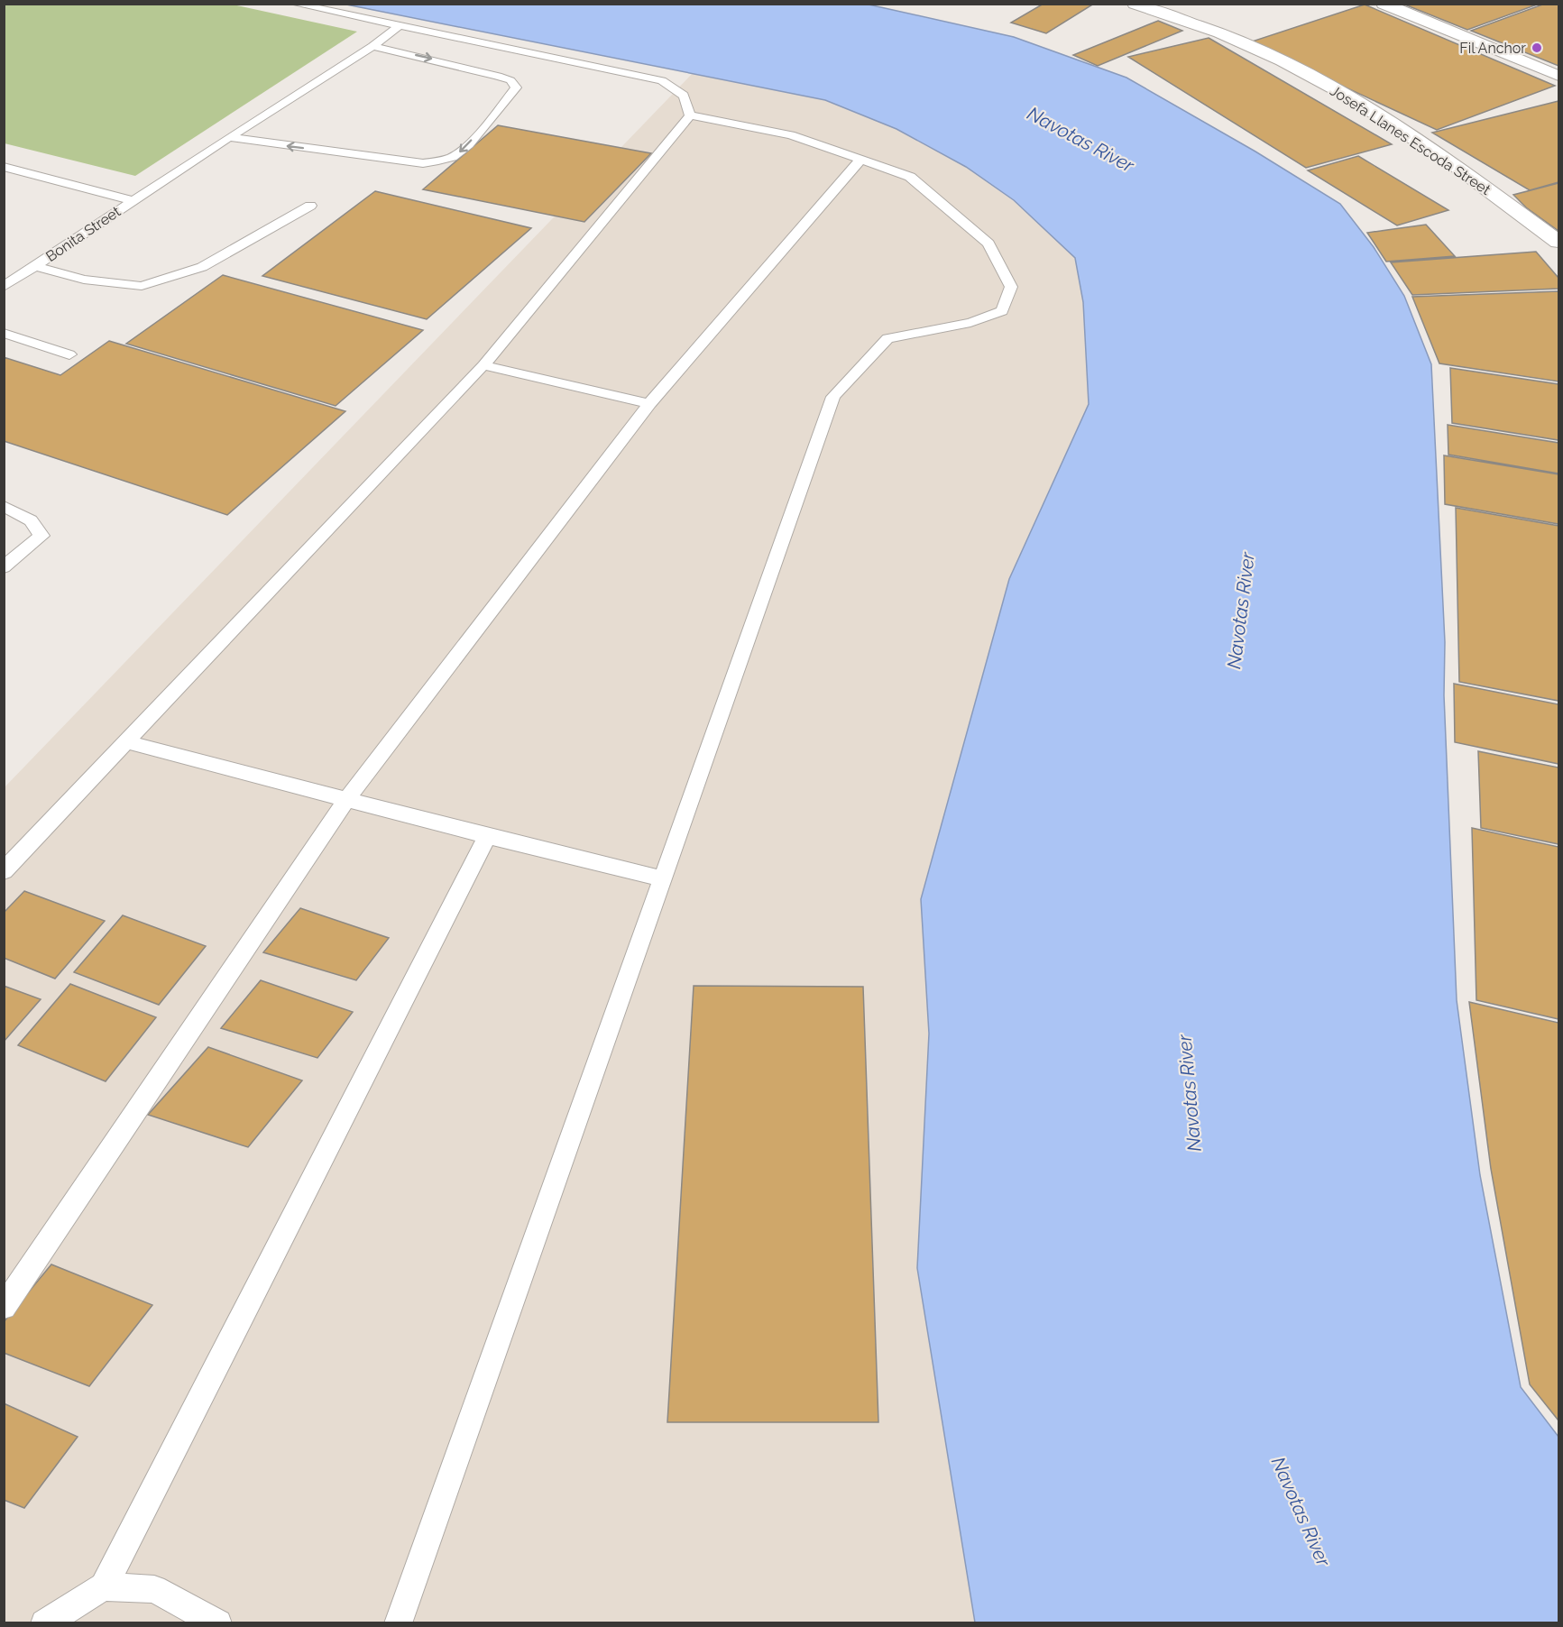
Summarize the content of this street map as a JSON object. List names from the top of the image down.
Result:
{
  "streets": {
    "street": ["Josefa Llanes Escoda Street"],
    "lane": ["Bonita Street"]
  },
  "water": ["Navotas River"],
  "places": ["Fil Anchor"]
}
